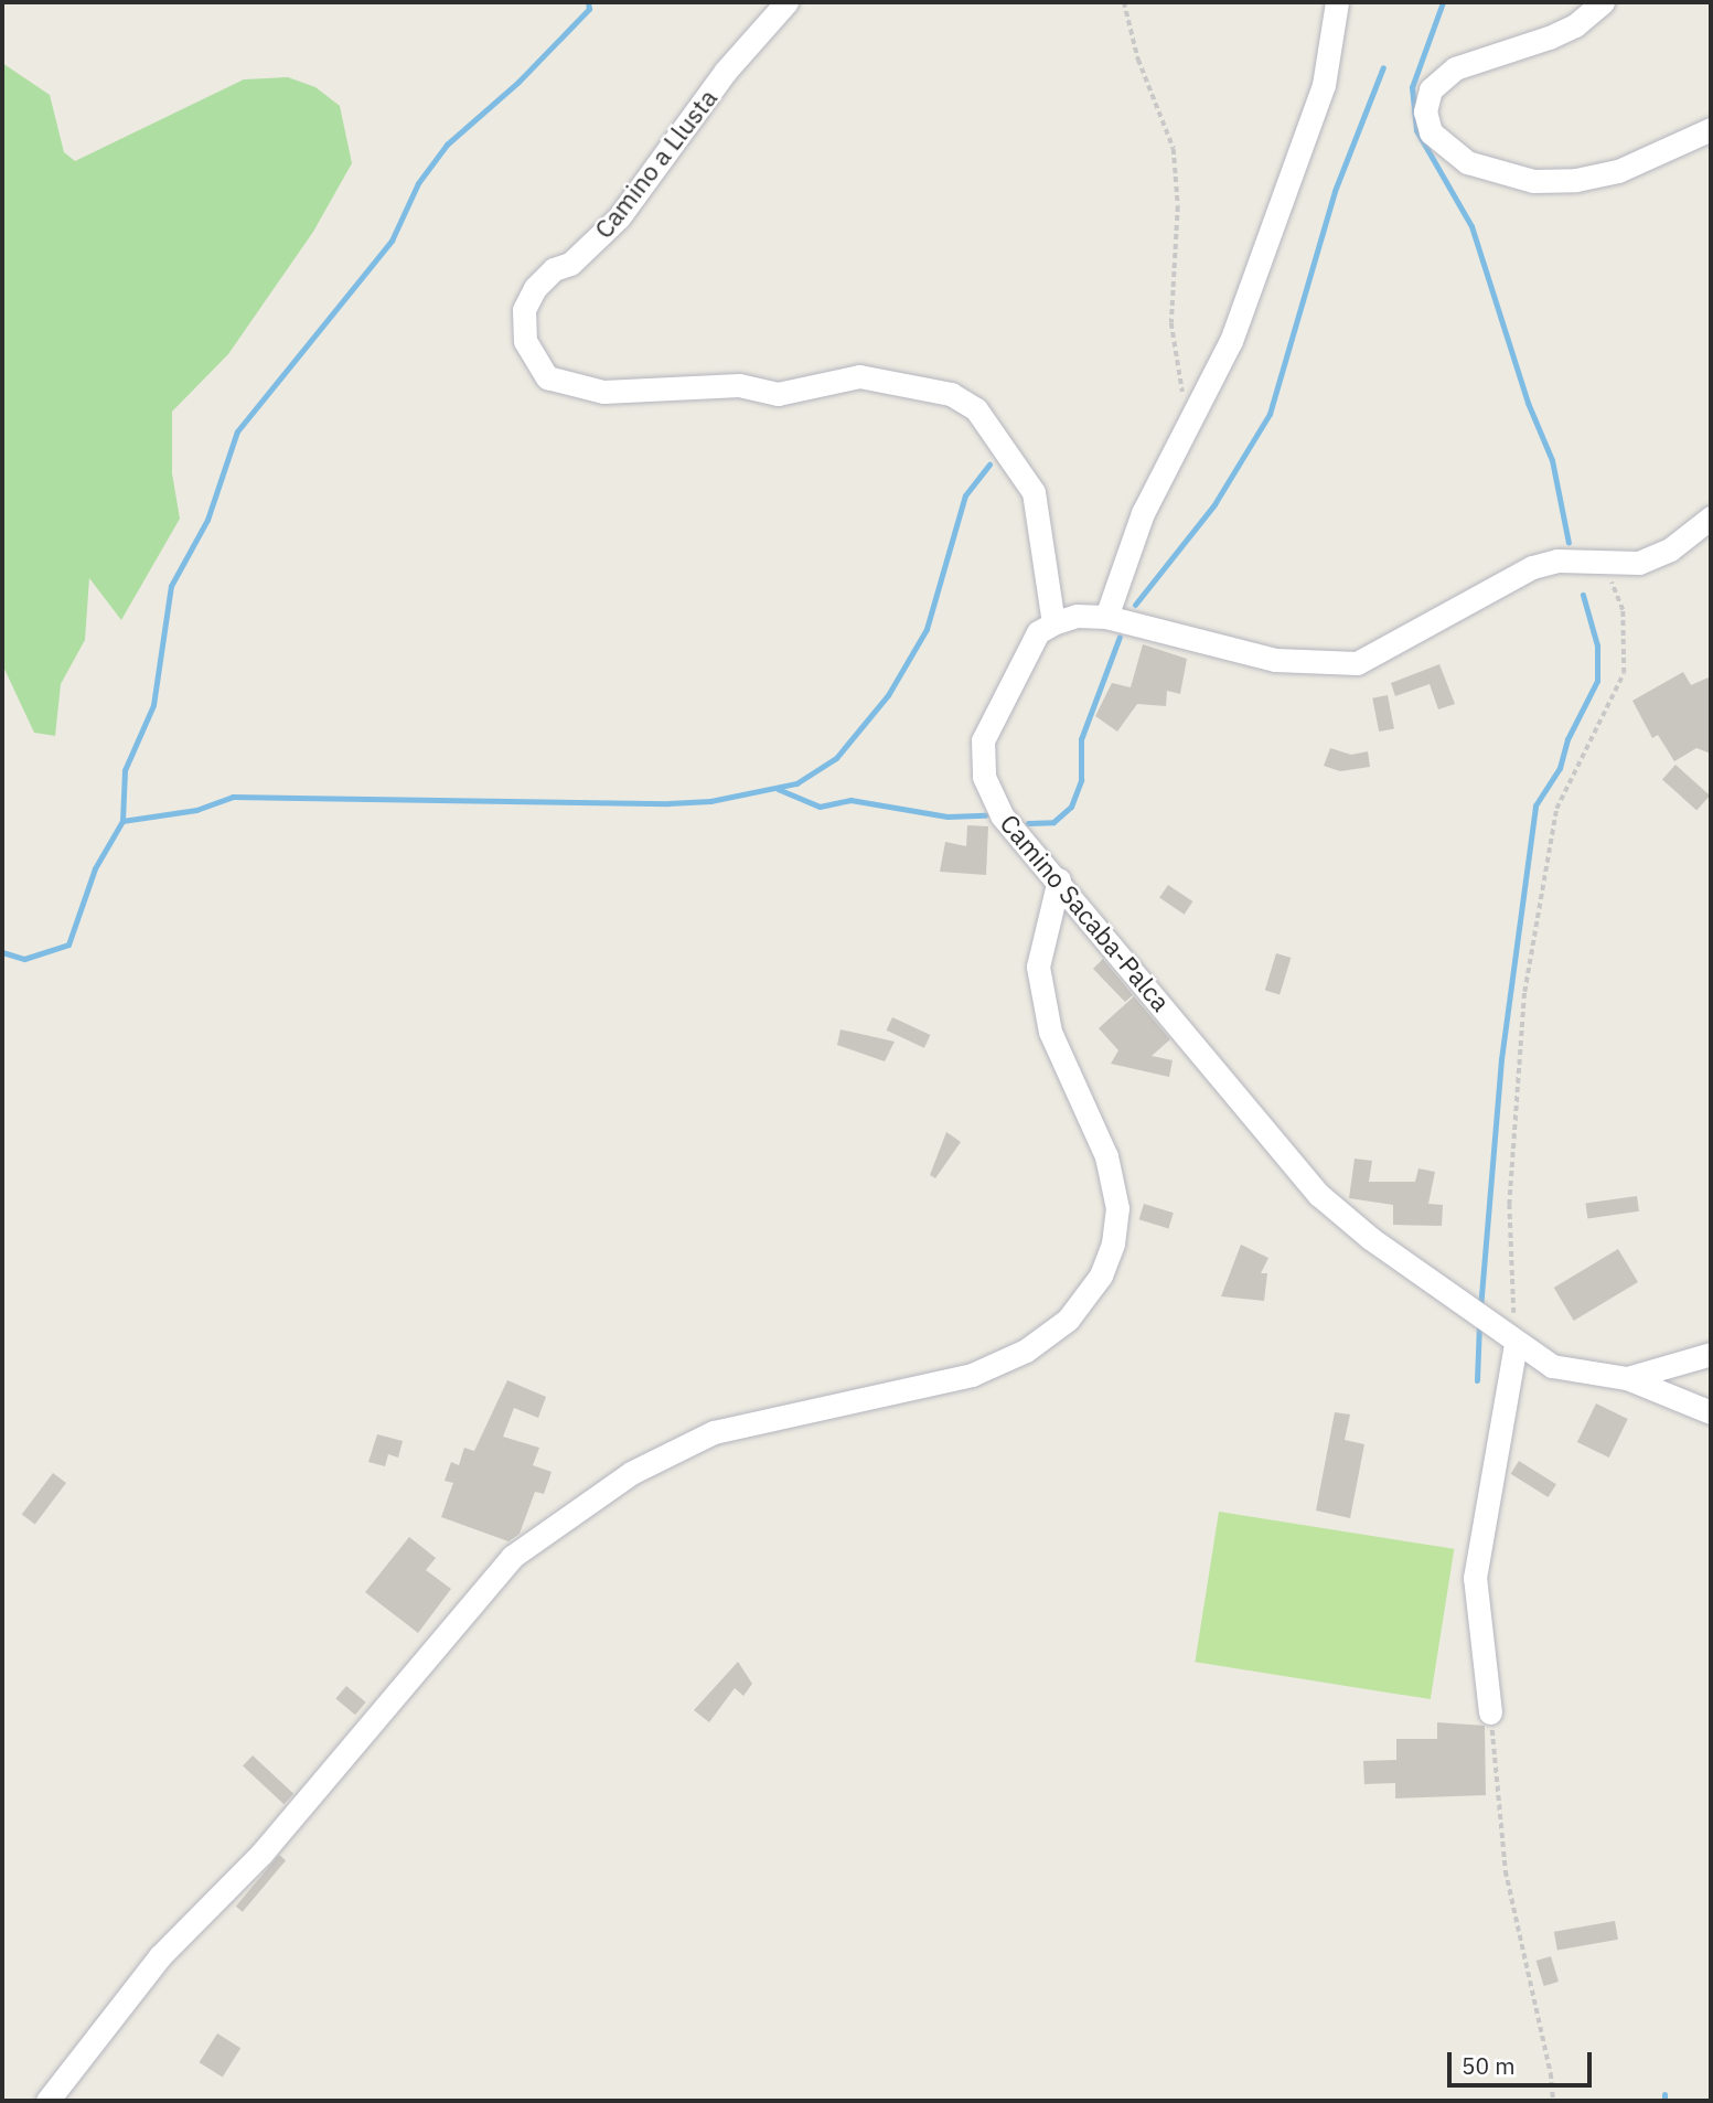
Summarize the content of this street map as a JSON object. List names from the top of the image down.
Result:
{
  "streets": {
    "street": ["Camino a Llusta", "Camino Sacaba-Palca"]
  },
  "crossings": [
    ["Camino a Llusta", "Camino Sacaba-Palca"]
  ],
  "scale_bar": "50 m"
}
